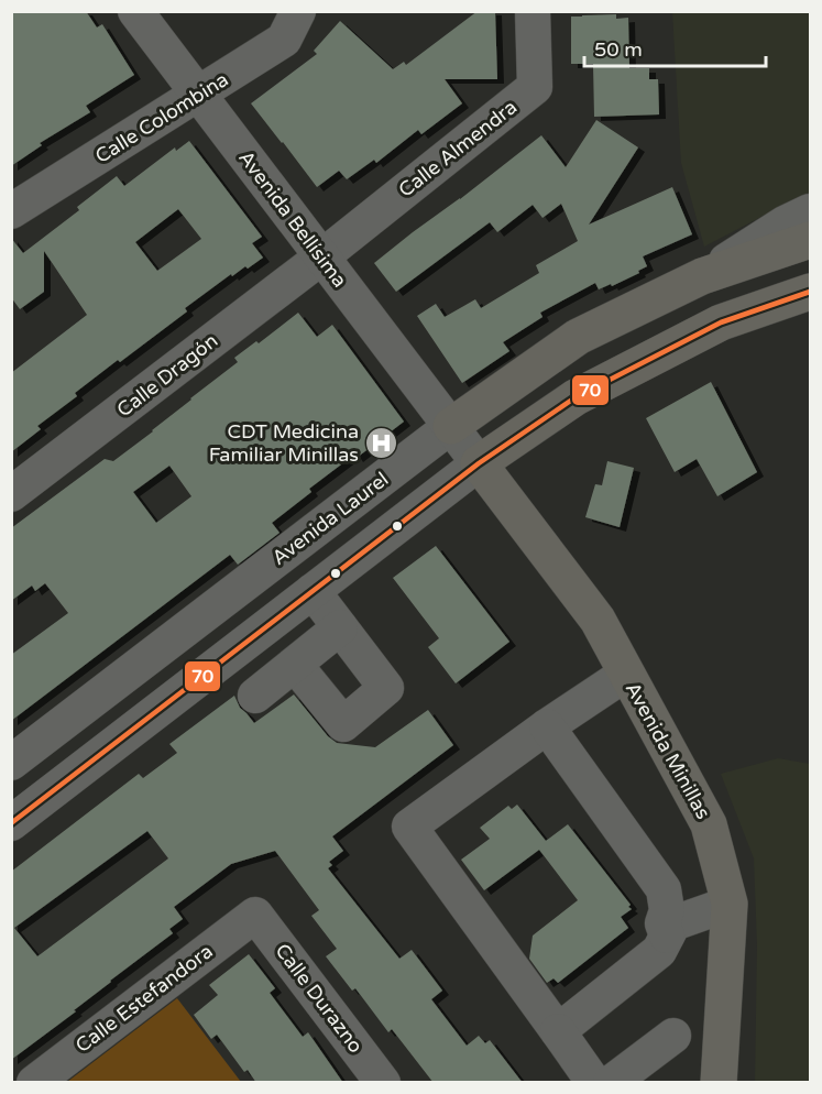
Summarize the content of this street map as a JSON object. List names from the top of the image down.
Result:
{
  "streets": {
    "main road": ["Avenida Laurel", "Avenida Minillas"],
    "street": [
      "Calle Colombina",
      "Calle Almendra",
      "Avenida Bellísima",
      "Calle Dragón",
      "Calle Estefandora",
      "Calle Durazno"
    ]
  },
  "crossings": [
    ["Calle Colombina", "Avenida Bellísima"],
    ["Calle Almendra", "Avenida Bellísima"],
    ["Calle Almendra", "Calle Dragón"],
    ["Avenida Bellísima", "Calle Dragón"],
    ["Avenida Bellísima", "Avenida Laurel"],
    ["Avenida Bellísima", "Avenida Minillas"],
    ["Calle Estefandora", "Calle Durazno"]
  ],
  "places": {
    "hospital": ["CDT Medicina Familiar Minillas"]
  },
  "lines": ["transit line 70"],
  "scale_bar": "50 m"
}
